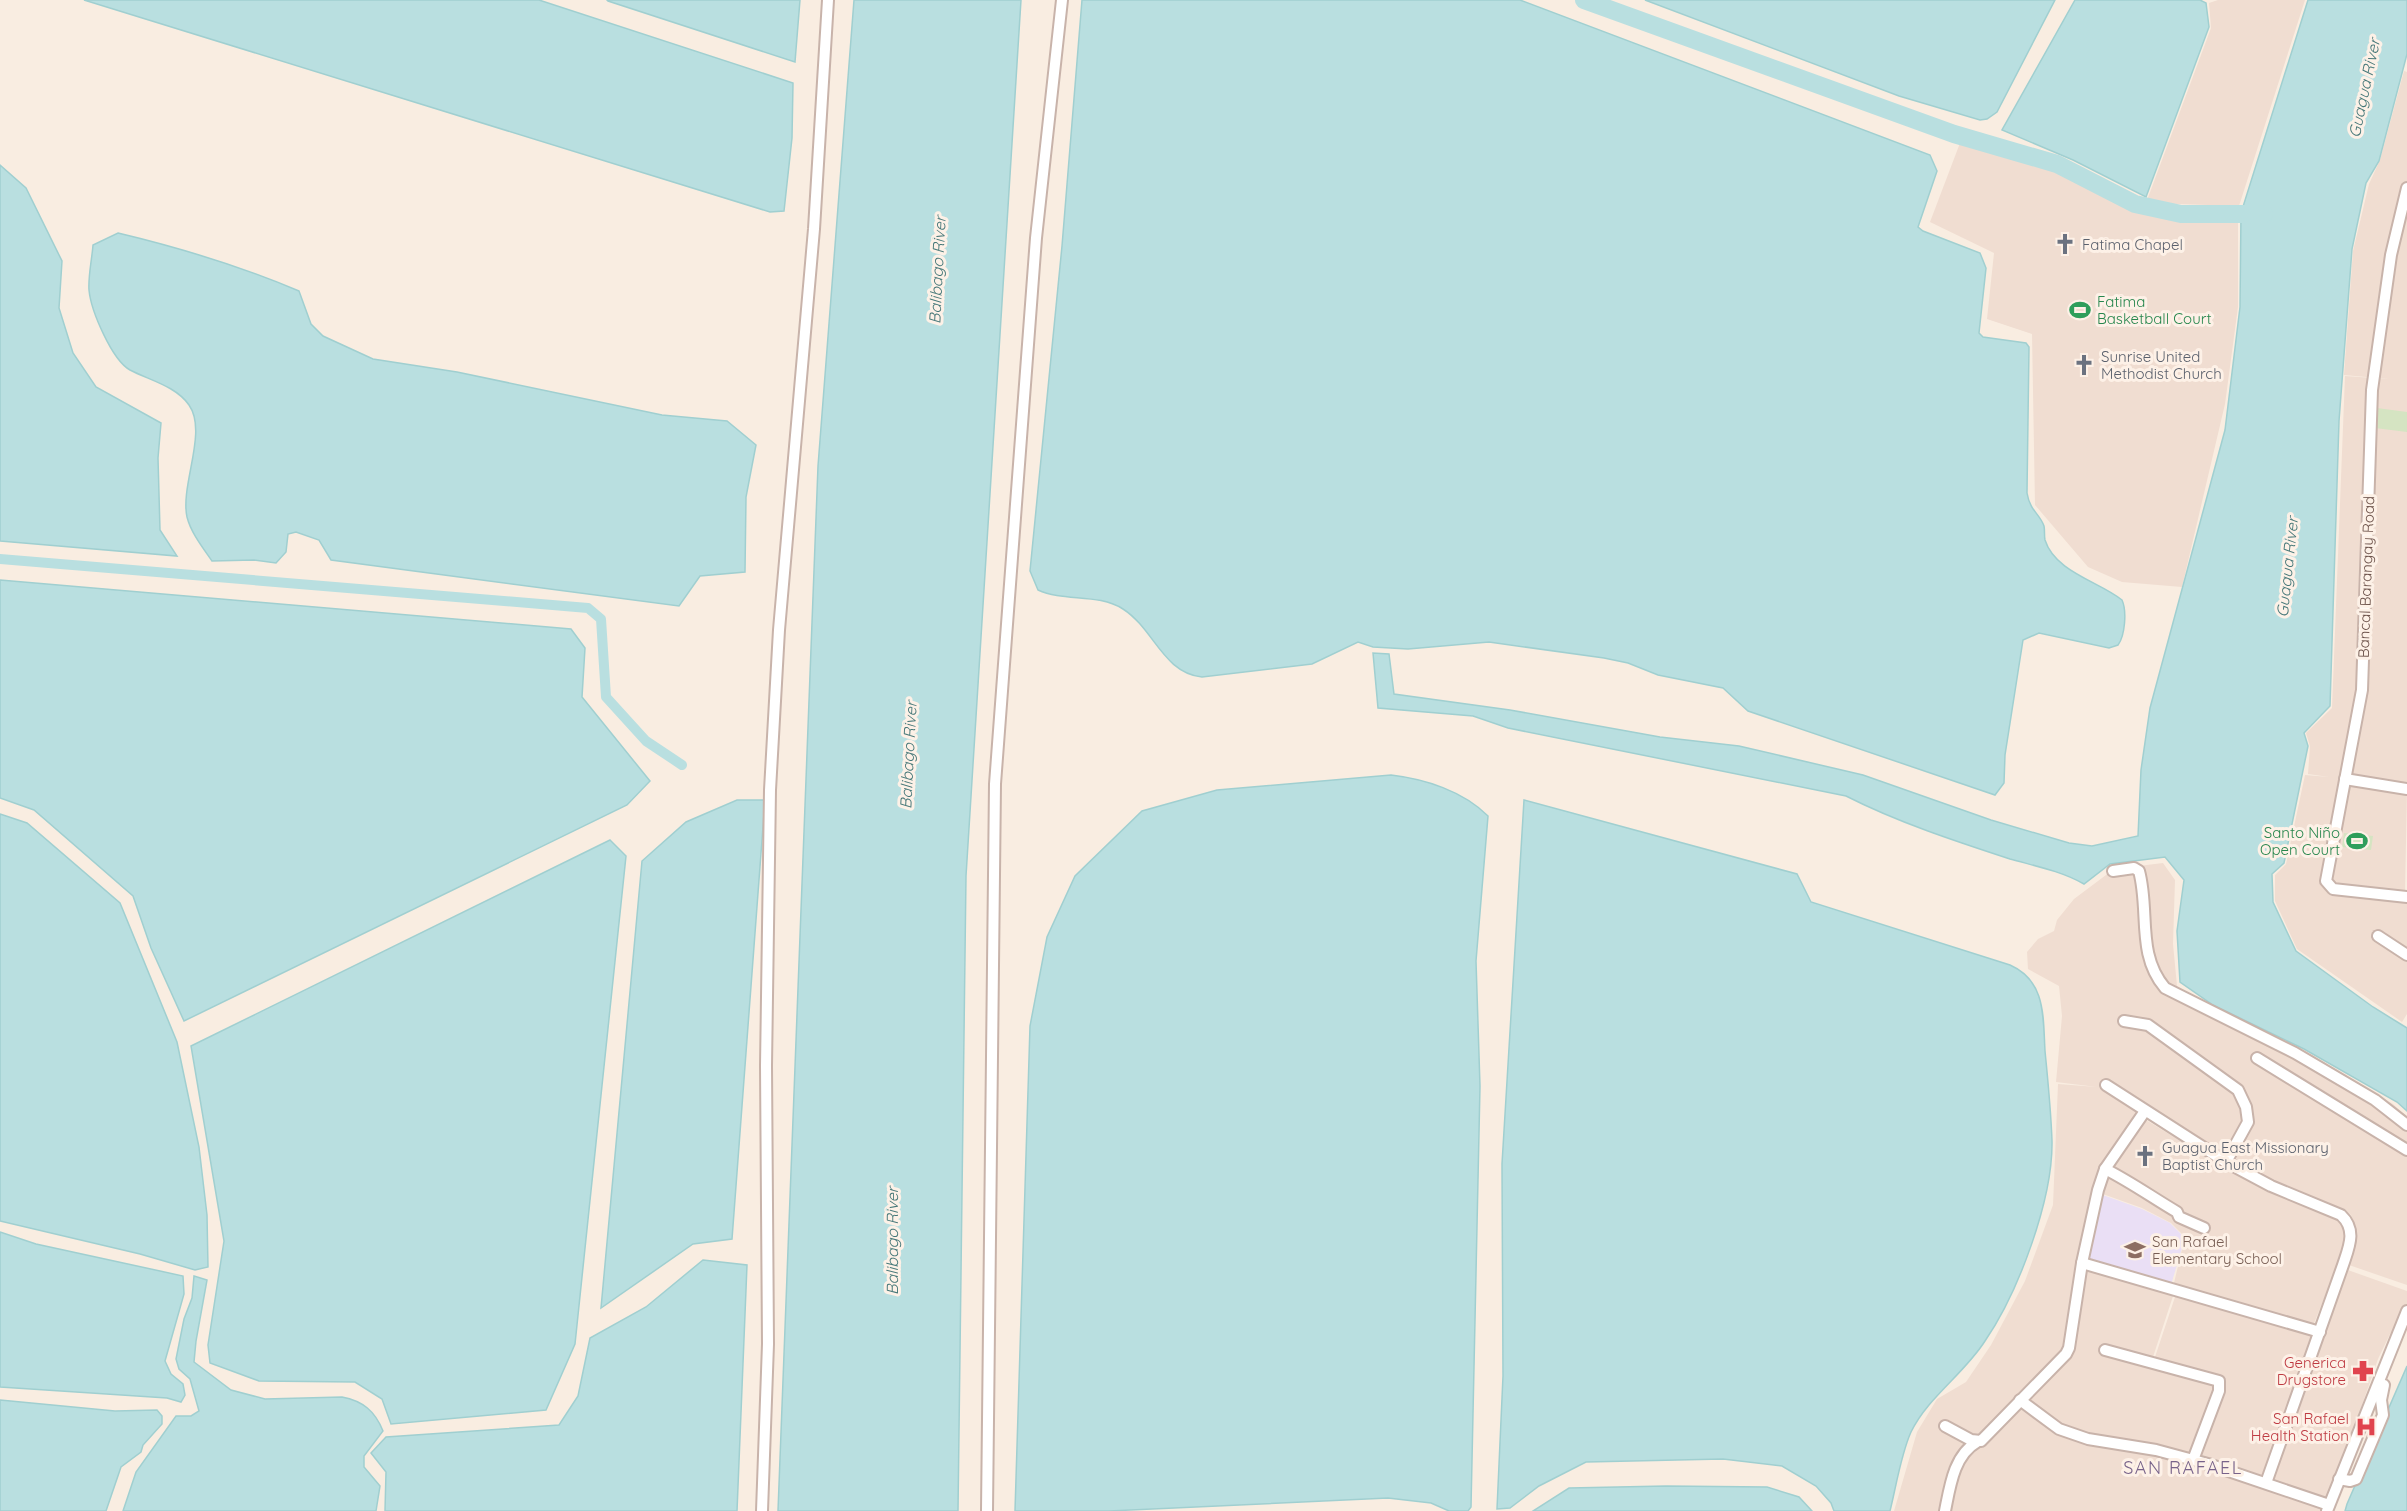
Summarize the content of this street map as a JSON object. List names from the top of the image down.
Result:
{
  "streets": {
    "street": ["Bancal Barangay Road"]
  },
  "districts": ["SAN RAFAEL"],
  "water": ["Guagua River", "Balibago River"],
  "places": {
    "church": ["Fatima Chapel", "Sunrise United Methodist Church", "Guagua East Missionary Baptist Church"],
    "sports": ["Fatima Basketball Court", "Santo Niño Open Court"],
    "school or university": ["San Rafael Elementary School"],
    "pharmacy": ["Generica Drugstore"],
    "hospital": ["San Rafael Health Station"]
  }
}
